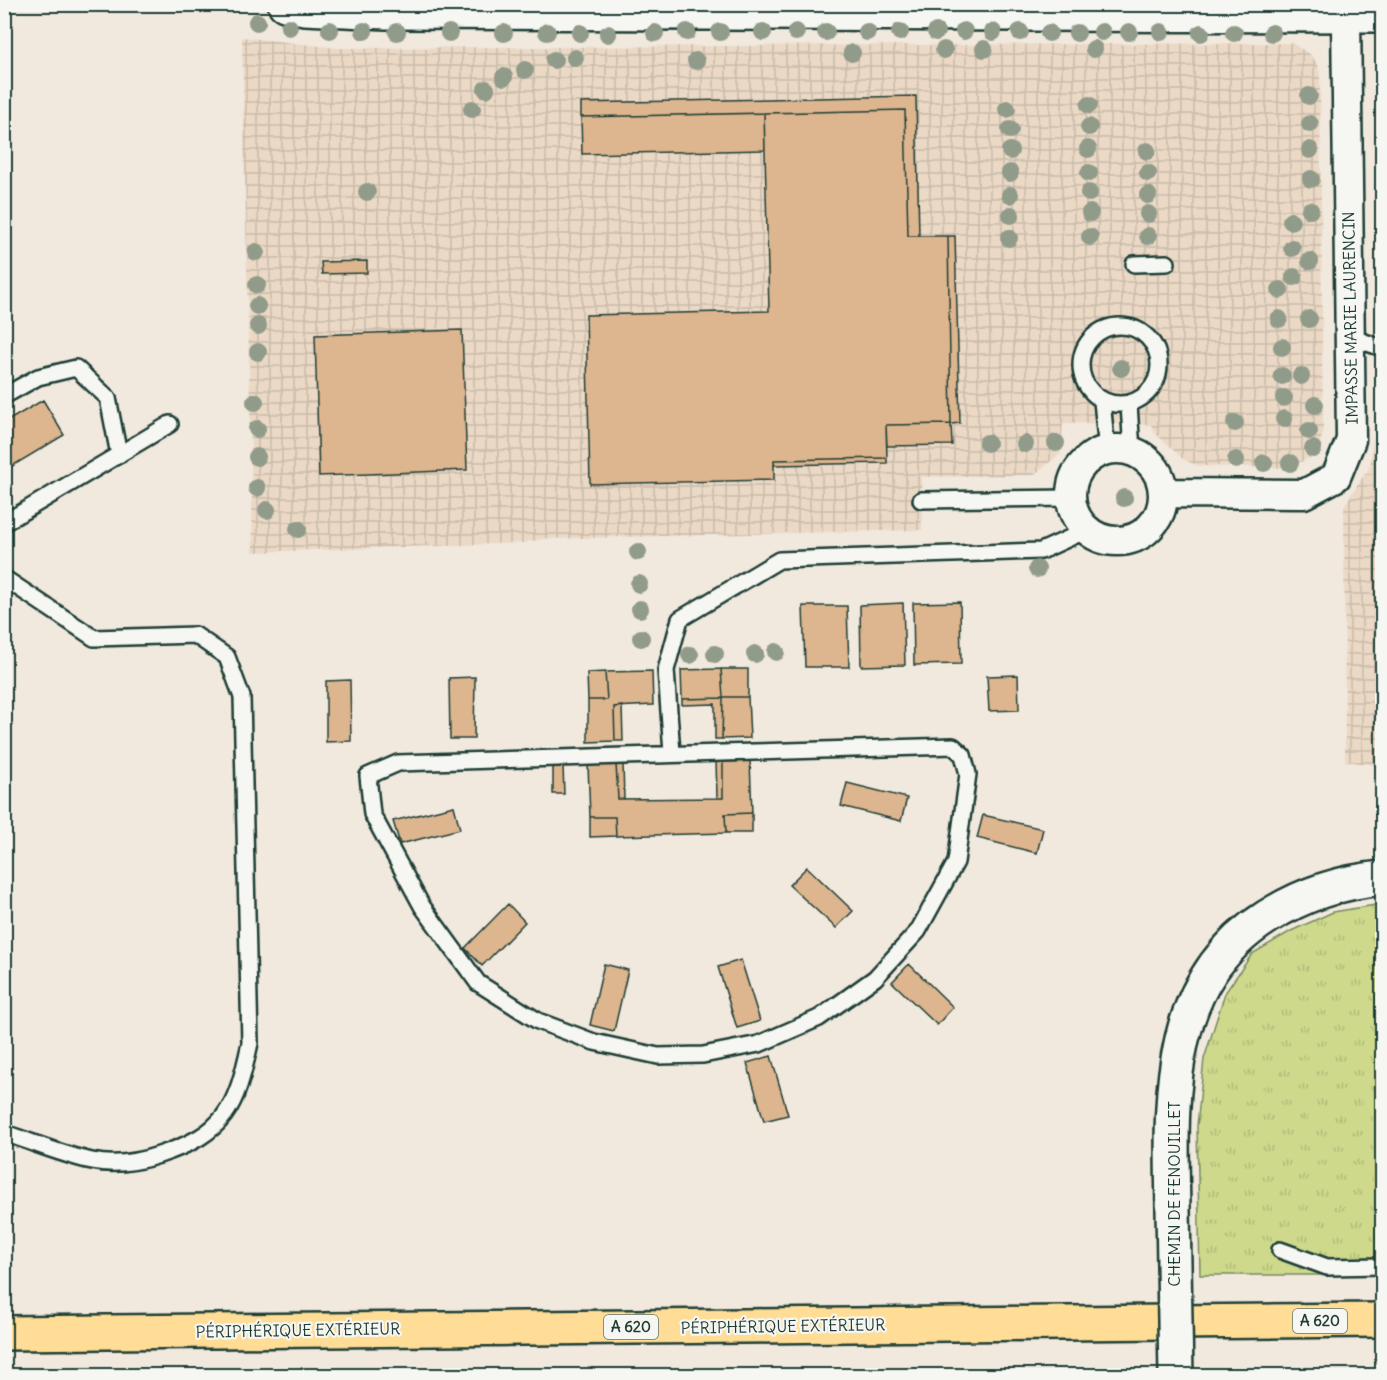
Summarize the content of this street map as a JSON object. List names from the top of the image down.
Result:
{
  "streets": {
    "highway": ["A 620", "PÉRIPHÉRIQUE EXTÉRIEUR"],
    "street": ["IMPASSE MARIE LAURENCIN", "CHEMIN DE FENOUILLET"]
  }
}
